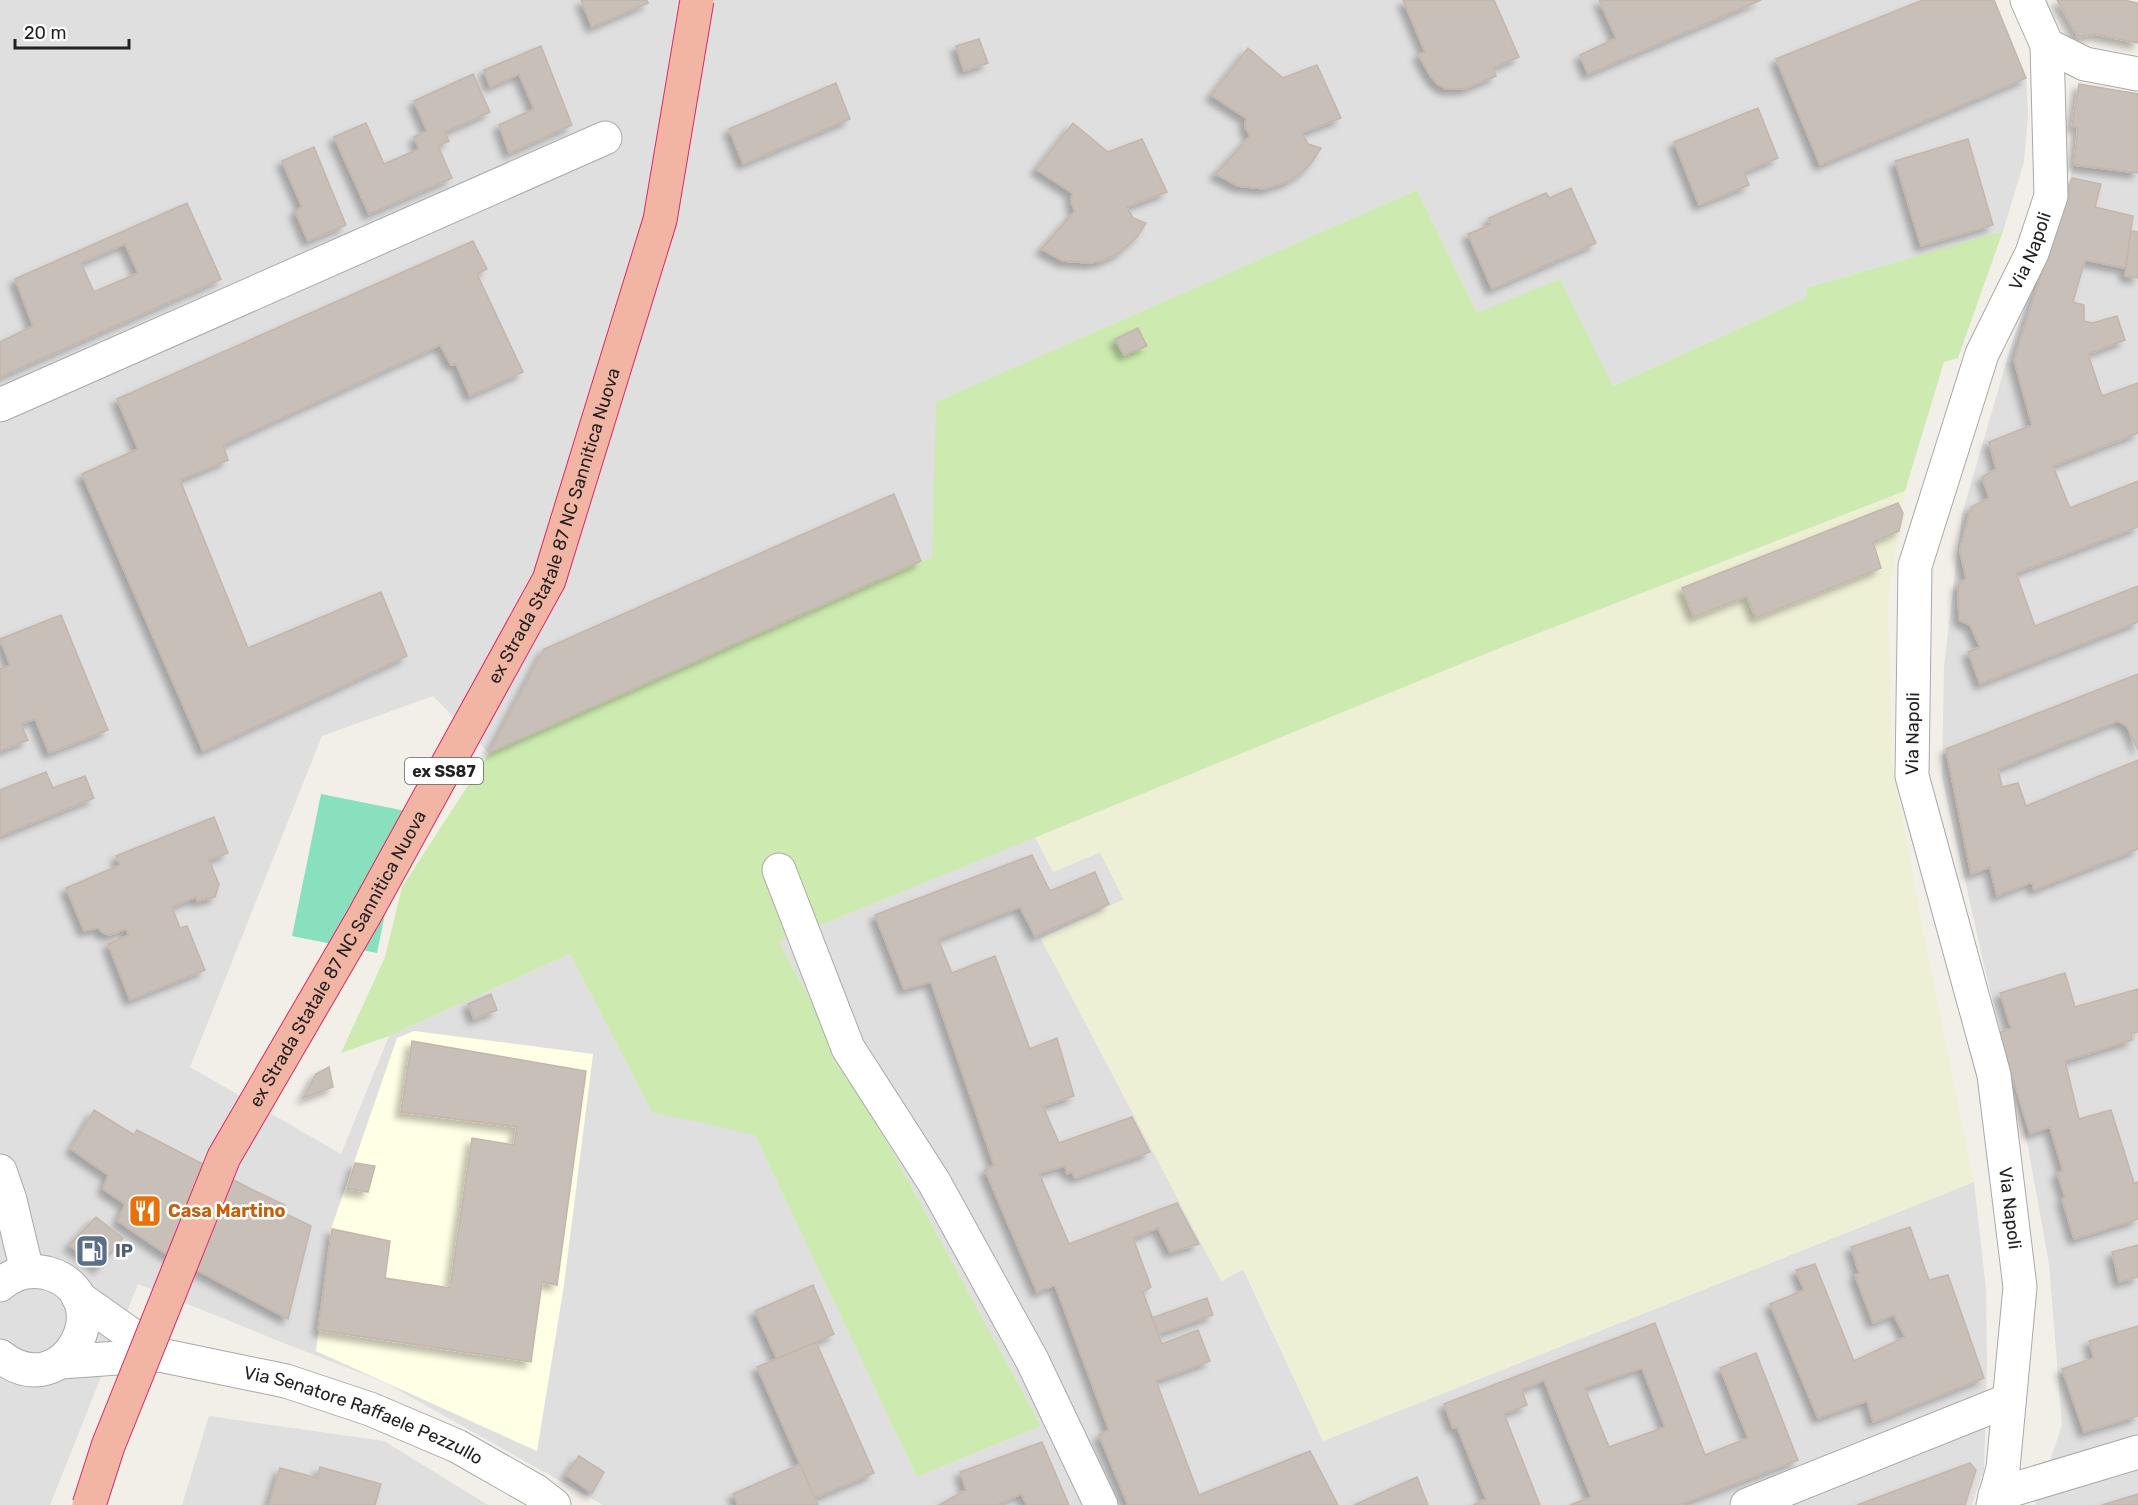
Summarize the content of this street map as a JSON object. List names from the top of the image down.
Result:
{
  "streets": {
    "highway": ["ex Strada Statale 87 NC Sannitica Nuova", "ex SS87"],
    "street": ["Via Napoli", "Via Senatore Raffaele Pezzullo"]
  },
  "places": {
    "restaurant": ["Casa Martino"],
    "fuel station": ["IP"]
  },
  "scale_bar": "20 m"
}
